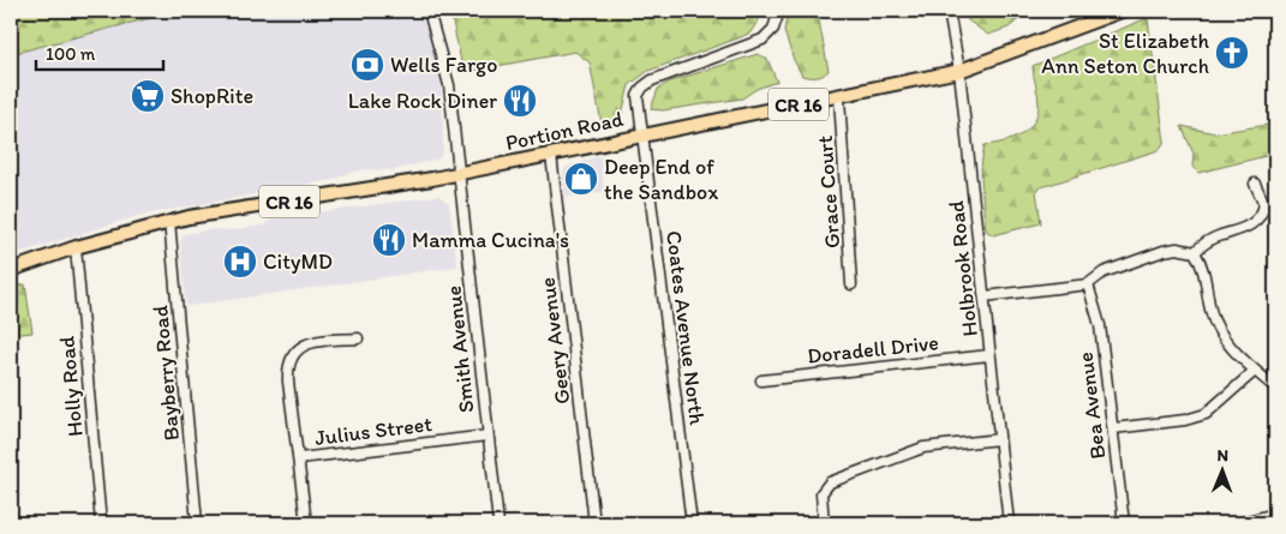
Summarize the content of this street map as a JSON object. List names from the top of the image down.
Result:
{
  "streets": {
    "main road": ["CR 16", "Portion Road"],
    "street": [
      "Grace Court",
      "Holbrook Road",
      "Coates Avenue North",
      "Geery Avenue",
      "Smith Avenue",
      "Doradell Drive",
      "Bayberry Road",
      "Holly Road",
      "Bea Avenue",
      "Julius Street"
    ]
  },
  "crossings": [
    ["Portion Road", "Grace Court"],
    ["Portion Road", "Holbrook Road"],
    ["Portion Road", "Coates Avenue North"],
    ["Portion Road", "Geery Avenue"],
    ["Portion Road", "Smith Avenue"],
    ["Portion Road", "Bayberry Road"],
    ["Portion Road", "Holly Road"],
    ["Holbrook Road", "Doradell Drive"],
    ["Smith Avenue", "Julius Street"]
  ],
  "places": {
    "church": ["St Elizabeth Ann Seton Church"],
    "bank": ["Wells Fargo"],
    "supermarket": ["ShopRite"],
    "restaurant": ["Lake Rock Diner", "Mamma Cucina's"],
    "shop": ["Deep End of the Sandbox"],
    "hospital": ["CityMD"]
  },
  "scale_bar": "100 m",
  "north": "top"
}
